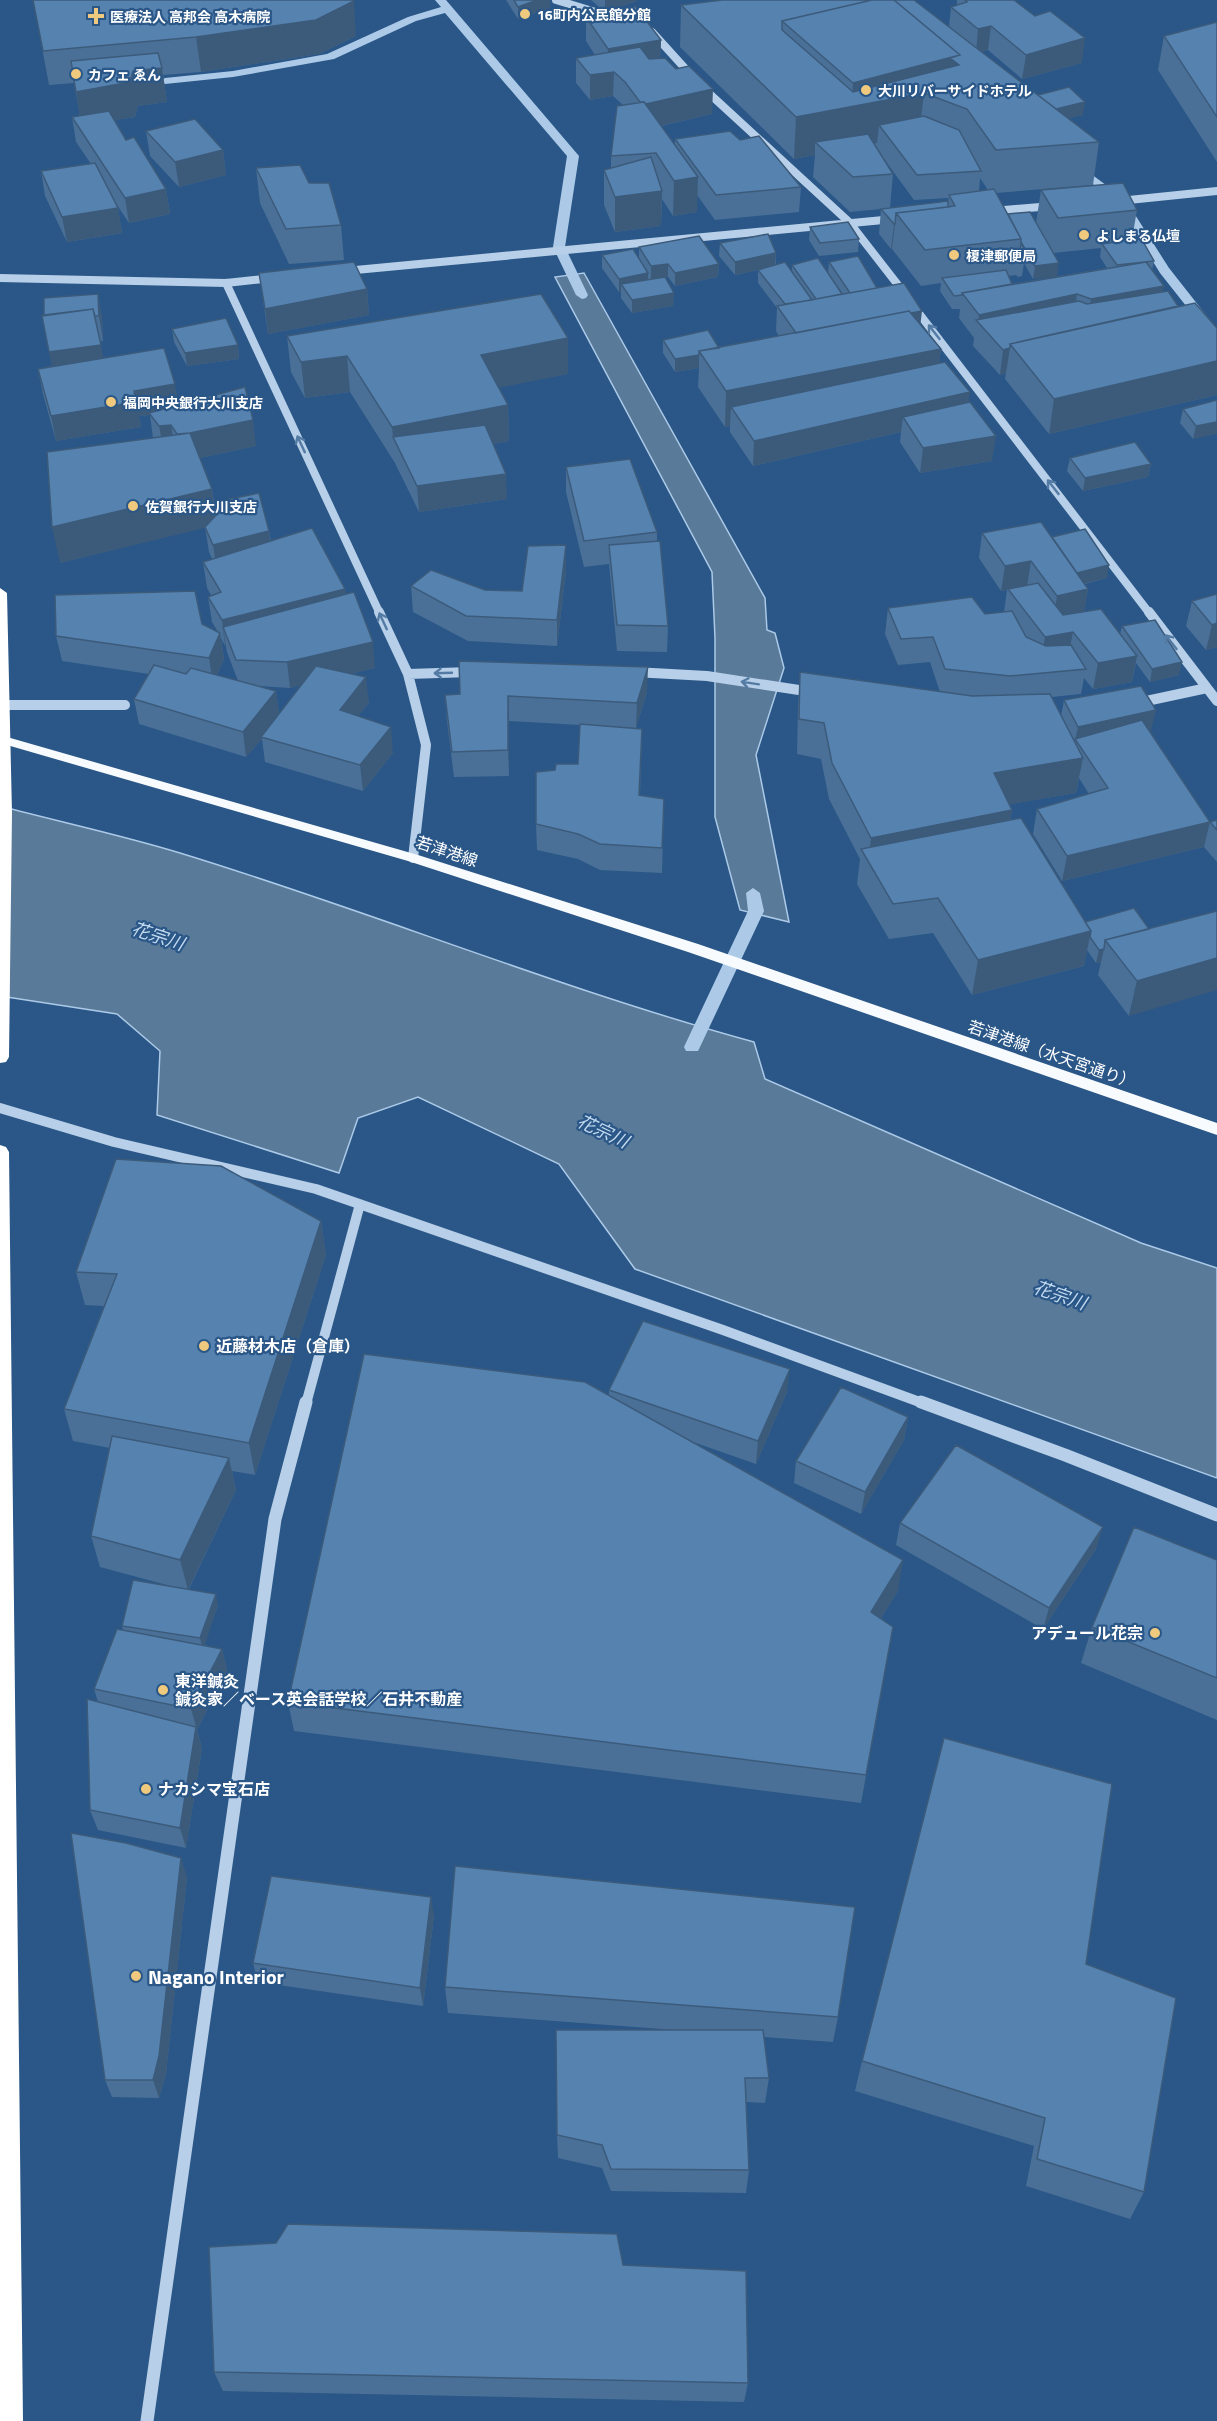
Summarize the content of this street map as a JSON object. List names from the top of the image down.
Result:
{
  "streets": {
    "main road": ["若津港線", "若津港線（水天宮通り）"]
  },
  "crossings": [
    ["若津港線", "若津港線（水天宮通り）"]
  ],
  "water": ["花宗川"],
  "places": {
    "other": [
      "16町内公民館分館",
      "カフェ ゑん",
      "大川リバーサイドホテル",
      "よしまる仏壇",
      "榎津郵便局",
      "福岡中央銀行大川支店",
      "佐賀銀行大川支店",
      "近藤材木店（倉庫）",
      "アデュール花宗",
      "東洋鍼灸 鍼灸家／ベース英会話学校／石井不動産",
      "ナカシマ宝石店",
      "Nagano Interior"
    ],
    "health": ["医療法人 高邦会 高木病院"]
  }
}
